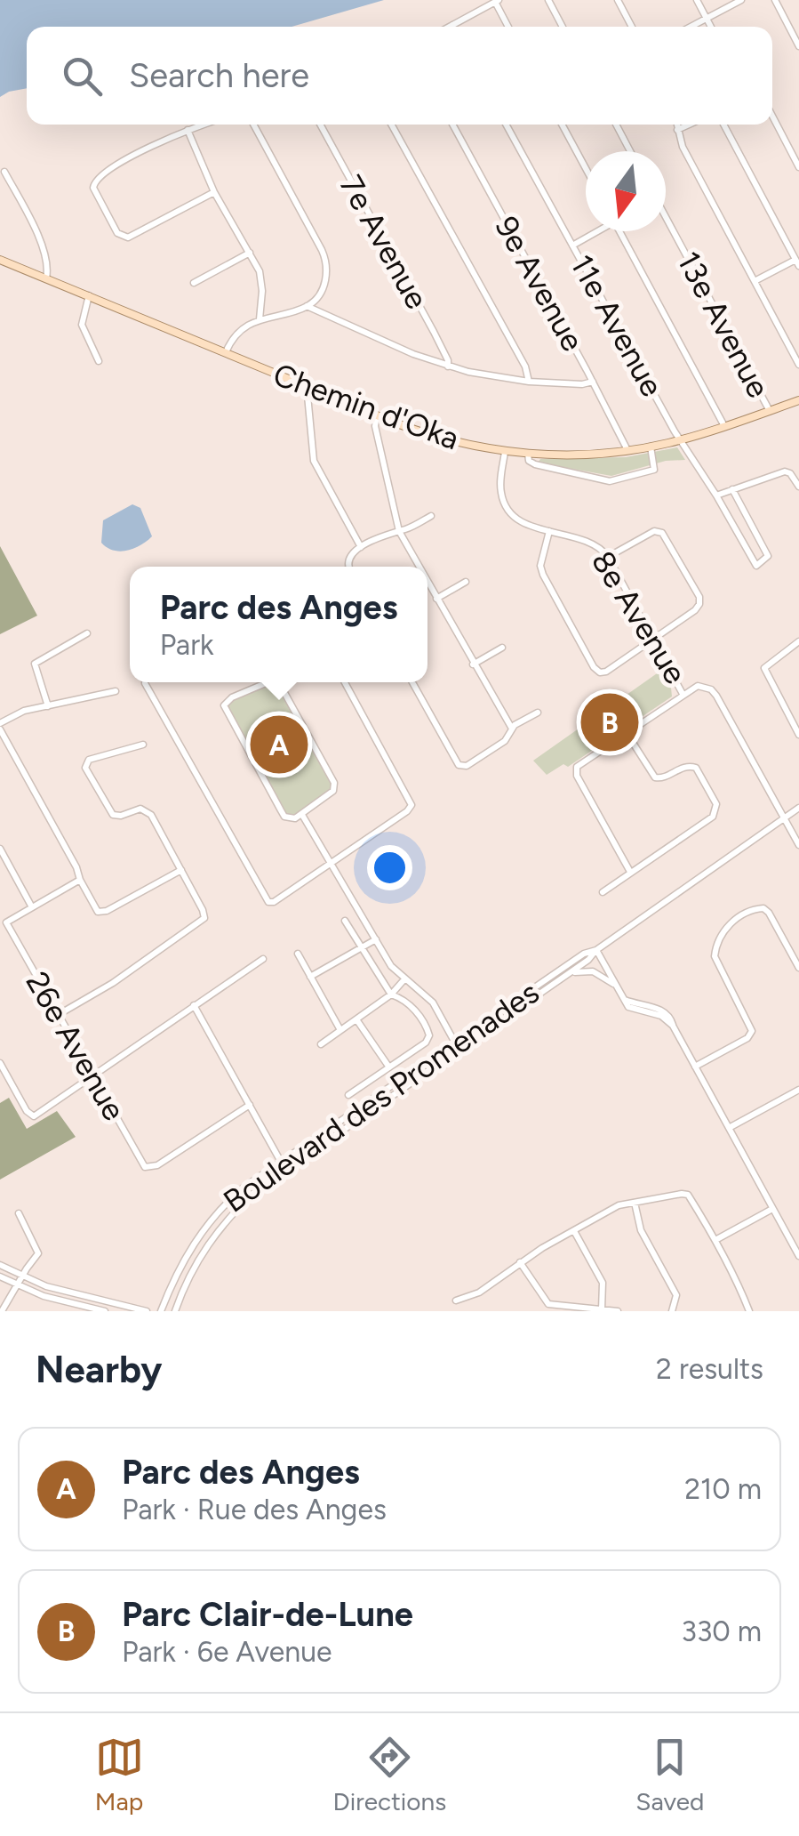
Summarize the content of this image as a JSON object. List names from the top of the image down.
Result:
{
  "streets": {
    "main road": ["Chemin d'Oka"],
    "street": [
      "7e Avenue",
      "9e Avenue",
      "13e Avenue",
      "11e Avenue",
      "8e Avenue",
      "26e Avenue",
      "Boulevard des Promenades"
    ]
  },
  "crossings": [
    ["9e Avenue", "Chemin d'Oka"],
    ["13e Avenue", "Chemin d'Oka"],
    ["11e Avenue", "Chemin d'Oka"],
    ["Chemin d'Oka", "8e Avenue"],
    ["8e Avenue", "Boulevard des Promenades"]
  ],
  "north": "bottom",
  "page": {
    "search": "Search here",
    "popup": ["Parc des Anges", "Park"],
    "pins": ["B", "A"],
    "heading": ["Nearby", "2 results"],
    "list": [
      {
        "mark": "A",
        "name": "Parc des Anges",
        "note": "Park · Rue des Anges",
        "value": "210 m"
      },
      {
        "mark": "B",
        "name": "Parc Clair-de-Lune",
        "note": "Park · 6e Avenue",
        "value": "330 m"
      }
    ],
    "nav": ["Map", "Directions", "Saved"]
  }
}
